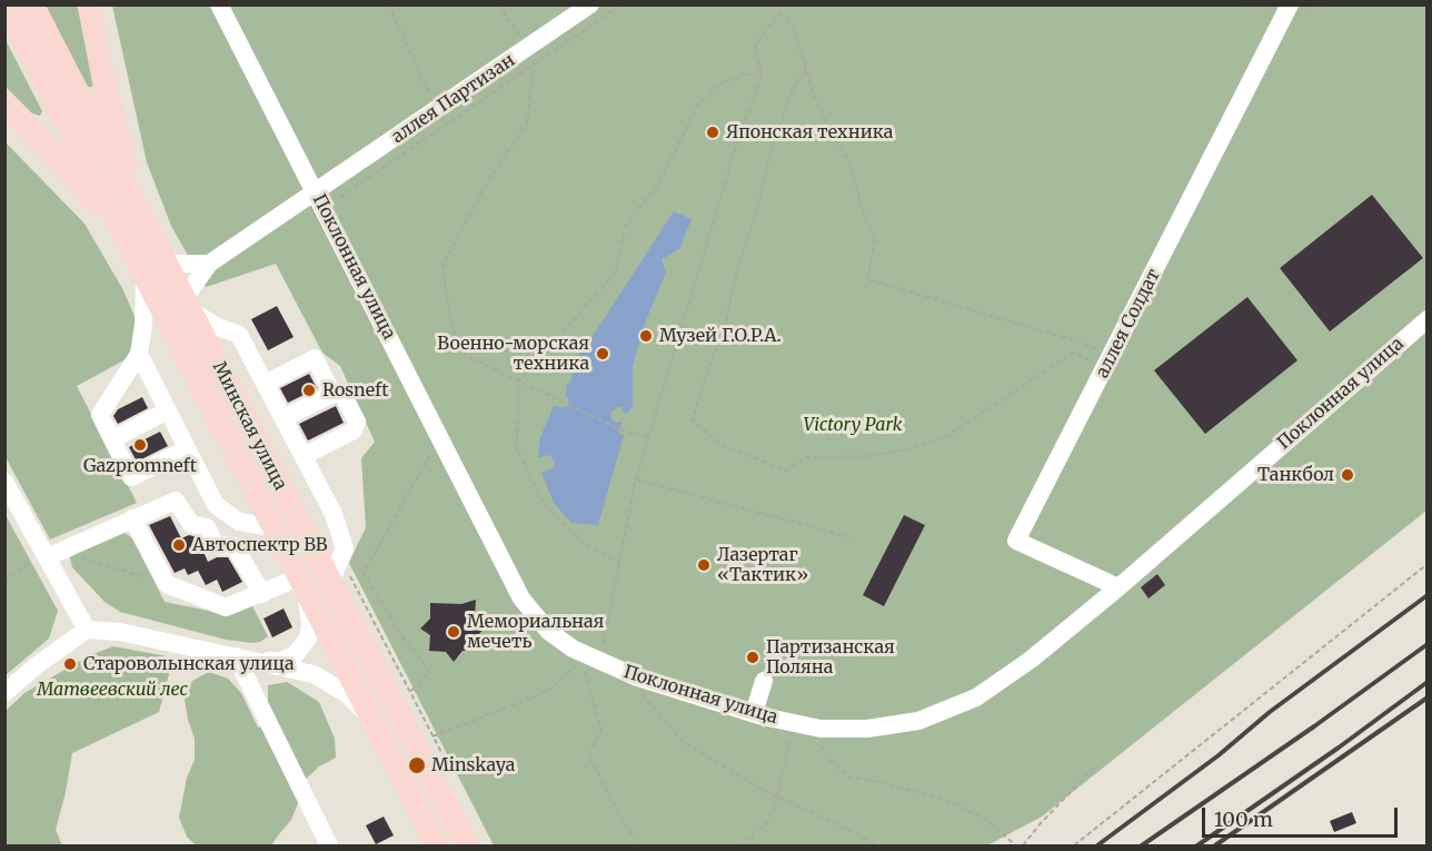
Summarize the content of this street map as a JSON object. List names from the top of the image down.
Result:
{
  "streets": {
    "main road": ["Минская улица"],
    "street": ["аллея Партизан", "Поклонная улица", "аллея Солдат"]
  },
  "crossings": [
    ["аллея Партизан", "Поклонная улица"],
    ["Поклонная улица", "аллея Солдат"]
  ],
  "parks": ["Victory Park", "Матвеевский лес"],
  "places": [
    "Японская техника",
    "Музей Г.О.Р.А.",
    "Военно-морская техника",
    "Rosneft",
    "Gazpromneft",
    "Танкбол",
    "Автоспектр ВВ",
    "Лазертаг «Тактик»",
    "Мемориальная мечеть",
    "Партизанская Поляна",
    "Староволынская улица",
    "Minskaya"
  ],
  "scale_bar": "100 m"
}
